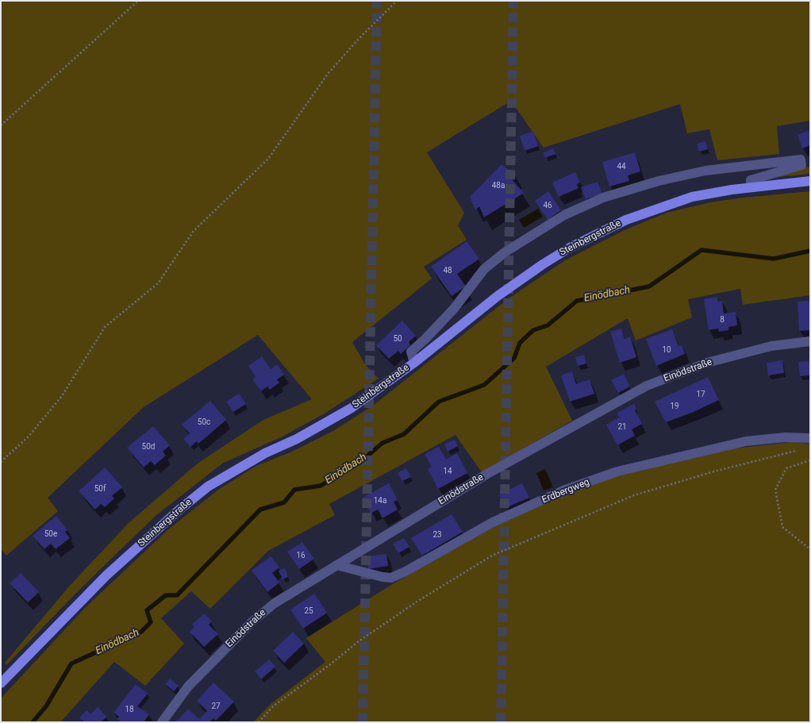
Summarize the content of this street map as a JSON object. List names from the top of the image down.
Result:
{
  "streets": {
    "main road": ["Steinbergstraße"],
    "street": ["Einödstraße", "Erdbergweg"]
  },
  "crossings": [
    ["Einödstraße", "Erdbergweg"]
  ],
  "water": ["Einödbach"],
  "house_numbers": [
    "44",
    "48a",
    "46",
    "48",
    "8",
    "50",
    "10",
    "17",
    "19",
    "50c",
    "21",
    "50d",
    "14",
    "50f",
    "14a",
    "50e",
    "23",
    "16",
    "25",
    "27",
    "18"
  ]
}
